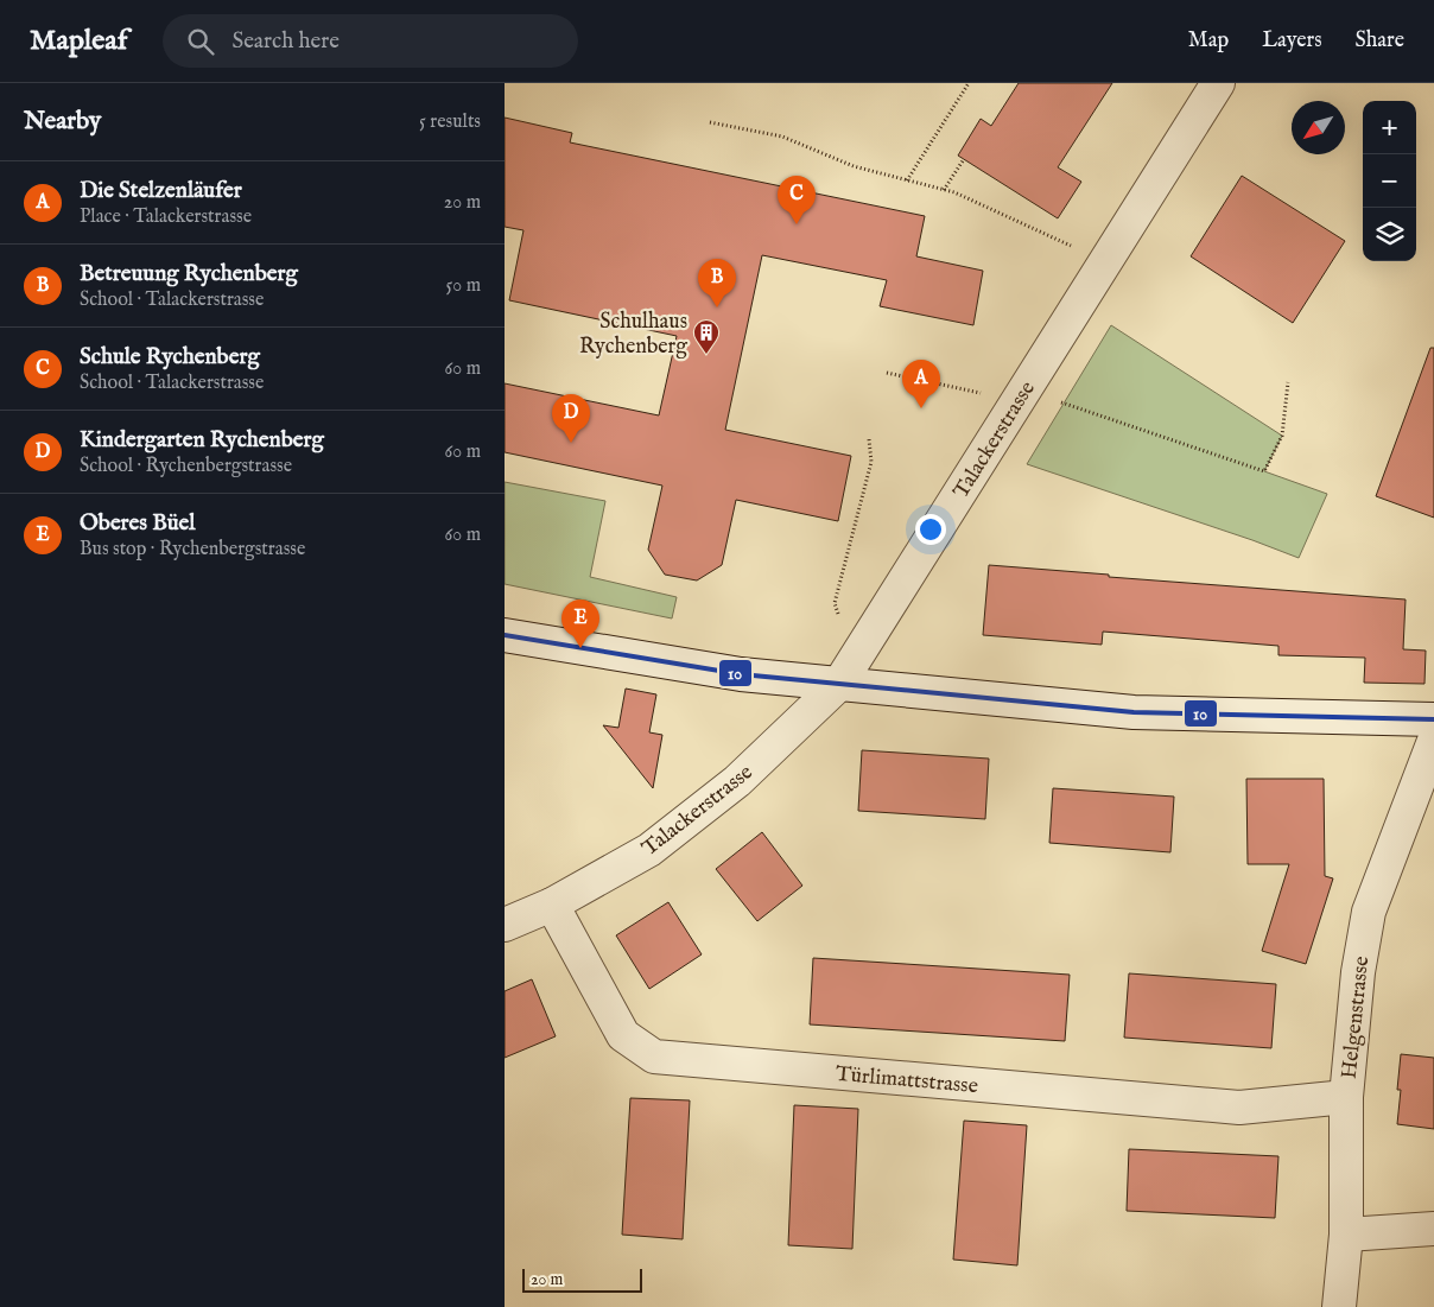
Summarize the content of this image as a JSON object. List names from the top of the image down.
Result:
{
  "streets": {
    "street": ["Talackerstrasse", "Helgenstrasse", "Türlimattstrasse"]
  },
  "crossings": [
    ["Talackerstrasse", "Türlimattstrasse"],
    ["Helgenstrasse", "Türlimattstrasse"]
  ],
  "places": {
    "building": ["Schulhaus Rychenberg"]
  },
  "lines": ["transit line 10"],
  "scale_bar": "20 m",
  "north": "bottom left",
  "page": {
    "header": "Mapleaf",
    "search": "Search here",
    "nav": ["Map", "Layers", "Share"],
    "heading": ["Nearby", "5 results"],
    "map_buttons": ["+", "−"],
    "list": [
      {
        "mark": "A",
        "name": "Die Stelzenläufer",
        "note": "Place · Talackerstrasse",
        "value": "20 m"
      },
      {
        "mark": "B",
        "name": "Betreuung Rychenberg",
        "note": "School · Talackerstrasse",
        "value": "50 m"
      },
      {
        "mark": "C",
        "name": "Schule Rychenberg",
        "note": "School · Talackerstrasse",
        "value": "60 m"
      },
      {
        "mark": "D",
        "name": "Kindergarten Rychenberg",
        "note": "School · Rychenbergstrasse",
        "value": "60 m"
      },
      {
        "mark": "E",
        "name": "Oberes Büel",
        "note": "Bus stop · Rychenbergstrasse",
        "value": "60 m"
      }
    ],
    "pins": [
      "C",
      "B",
      "A",
      "D",
      "E"
    ],
    "scale": "20 m"
  }
}
